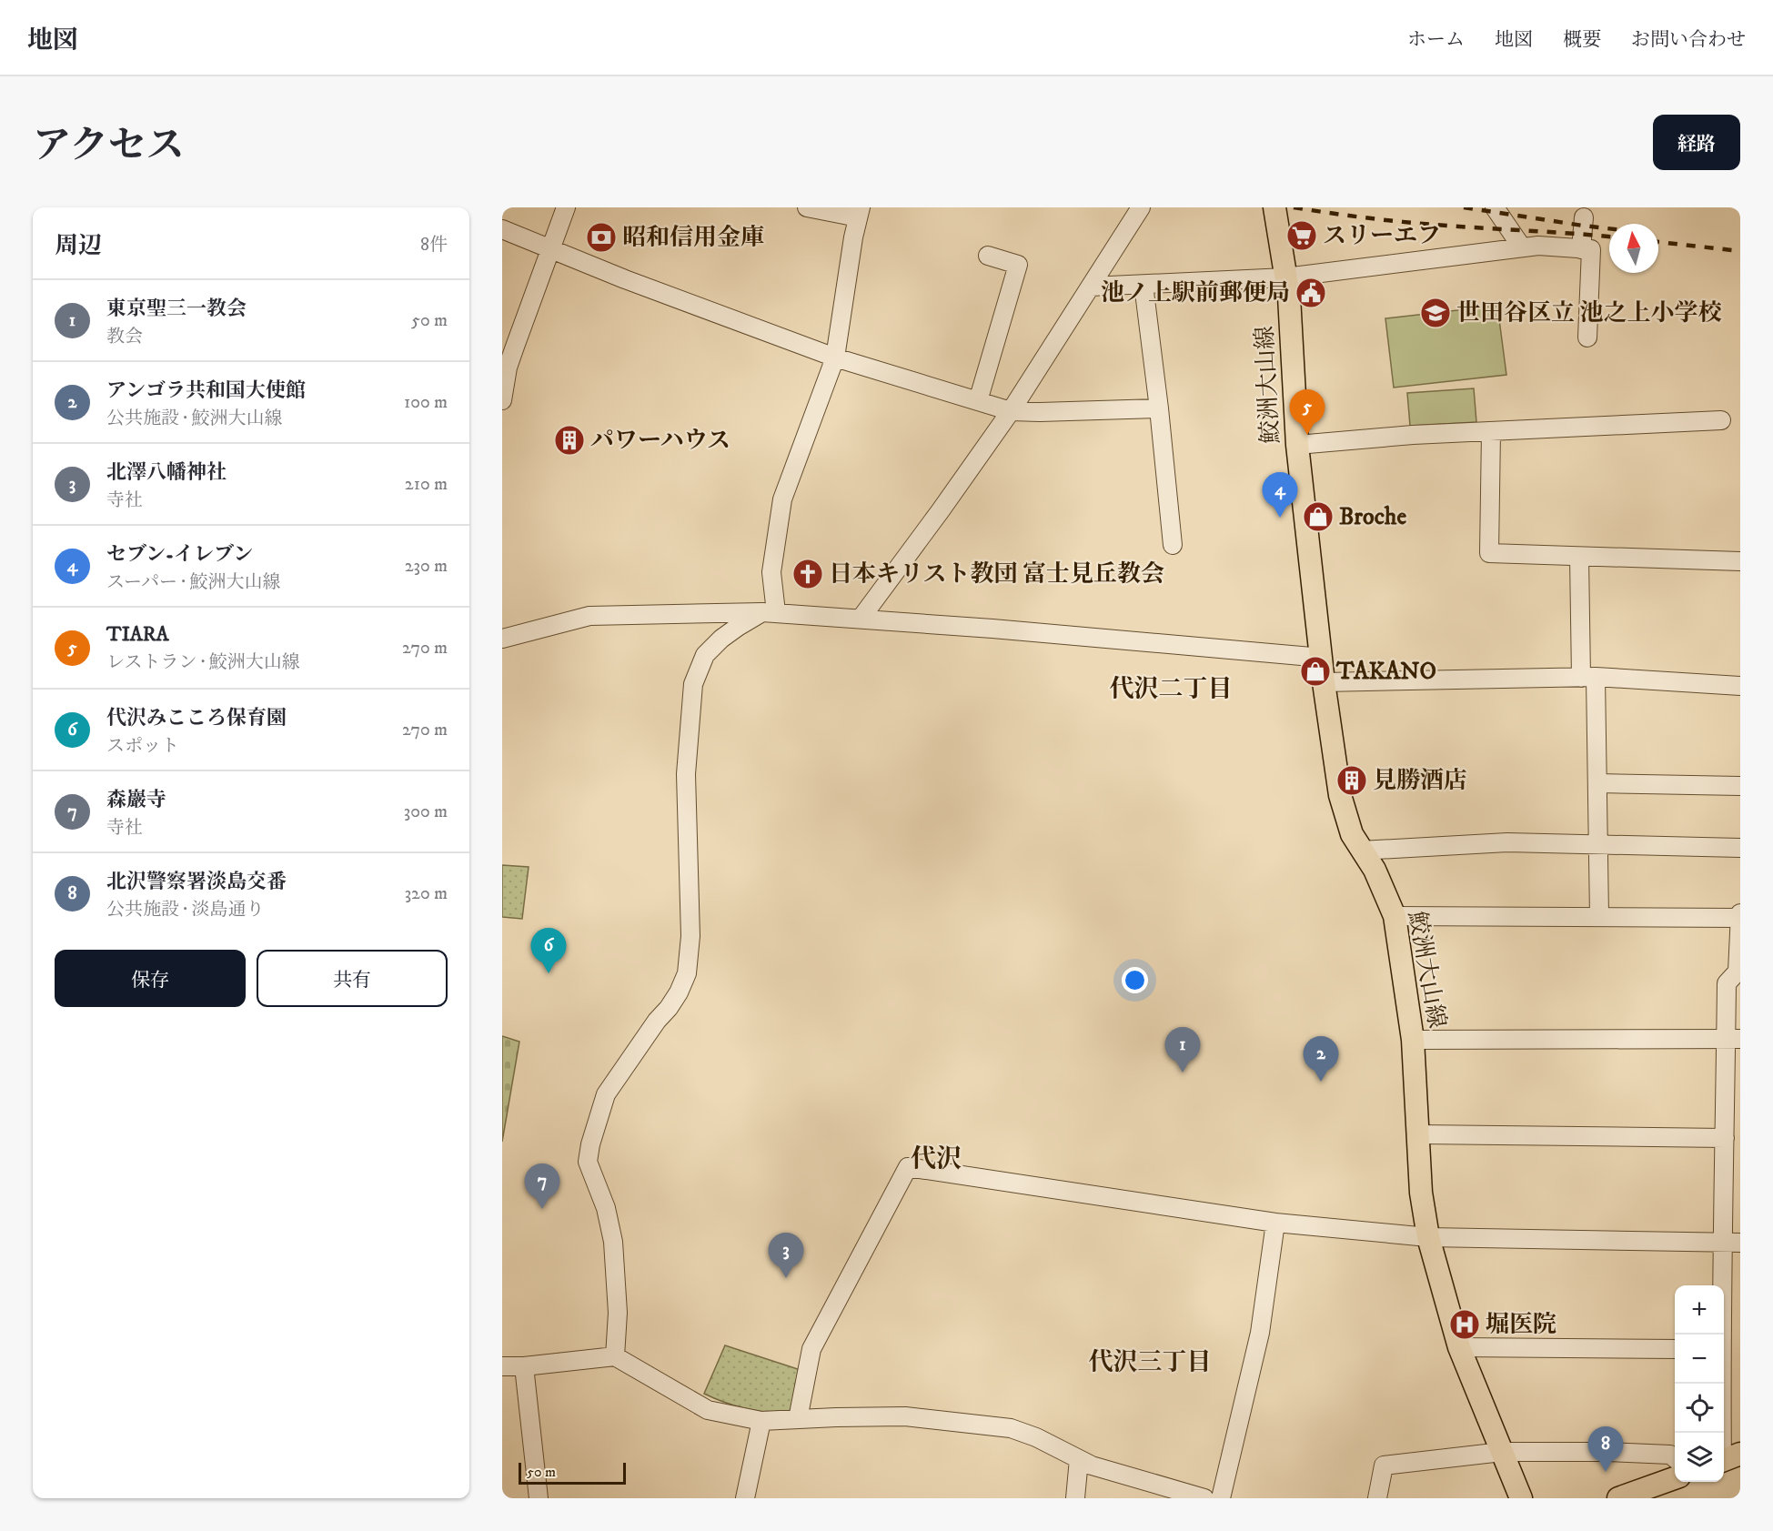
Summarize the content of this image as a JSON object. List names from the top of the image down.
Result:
{
  "streets": {
    "main road": ["鮫洲大山線"]
  },
  "districts": ["代沢二丁目", "代沢", "代沢三丁目"],
  "places": {
    "supermarket": ["スリーエフ"],
    "bank": ["昭和信用金庫"],
    "public building": ["池ノ上駅前郵便局"],
    "school or university": ["世田谷区立 池之上小学校"],
    "building": ["パワーハウス", "見勝酒店"],
    "shop": ["Broche", "TAKANO"],
    "church": ["日本キリスト教団 富士見丘教会"],
    "hospital": ["堀医院"]
  },
  "scale_bar": "50 m",
  "north": "top",
  "page": {
    "header": "地図",
    "nav": [
      "ホーム",
      "地図",
      "概要",
      "お問い合わせ"
    ],
    "title": "アクセス",
    "buttons": [
      "経路",
      ["保存", "共有"]
    ],
    "heading": ["周辺", "8件"],
    "list": [
      {
        "mark": "1",
        "name": "東京聖三一教会",
        "note": "教会",
        "value": "50 m"
      },
      {
        "mark": "2",
        "name": "アンゴラ共和国大使館",
        "note": "公共施設 · 鮫洲大山線",
        "value": "100 m"
      },
      {
        "mark": "3",
        "name": "北澤八幡神社",
        "note": "寺社",
        "value": "210 m"
      },
      {
        "mark": "4",
        "name": "セブン-イレブン",
        "note": "スーパー · 鮫洲大山線",
        "value": "230 m"
      },
      {
        "mark": "5",
        "name": "TIARA",
        "note": "レストラン · 鮫洲大山線",
        "value": "270 m"
      },
      {
        "mark": "6",
        "name": "代沢みこころ保育園",
        "note": "スポット",
        "value": "270 m"
      },
      {
        "mark": "7",
        "name": "森巖寺",
        "note": "寺社",
        "value": "300 m"
      },
      {
        "mark": "8",
        "name": "北沢警察署淡島交番",
        "note": "公共施設 · 淡島通り",
        "value": "320 m"
      }
    ],
    "pins": [
      "5",
      "4",
      "6",
      "1",
      "2",
      "7",
      "3",
      "8"
    ],
    "map_buttons": ["+", "−"],
    "scale": "50 m"
  }
}
